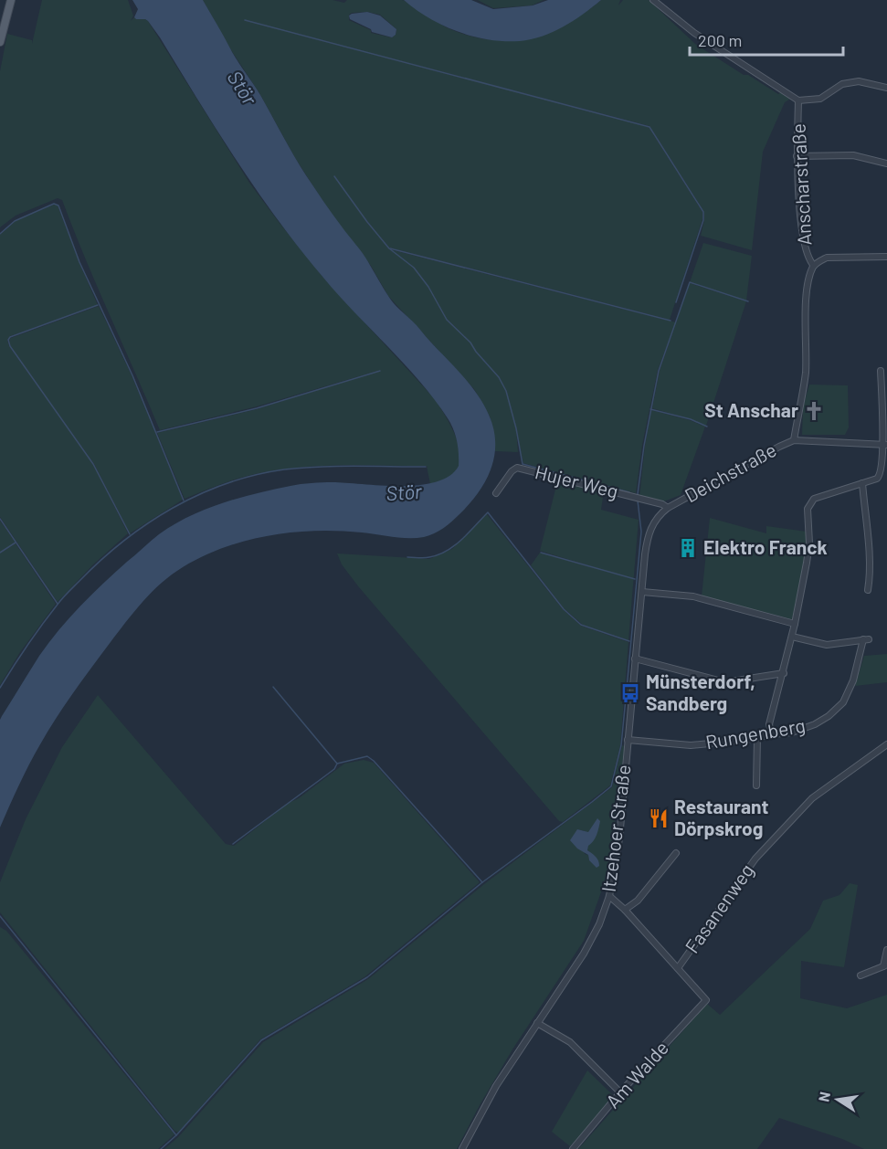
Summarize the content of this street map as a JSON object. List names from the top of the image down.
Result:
{
  "streets": {
    "street": [
      "Anscharstraße",
      "Deichstraße",
      "Hujer Weg",
      "Rungenberg",
      "Itzehoer Straße",
      "Fasanenweg",
      "Am Walde"
    ]
  },
  "crossings": [
    ["Deichstraße", "Hujer Weg"],
    ["Deichstraße", "Itzehoer Straße"],
    ["Hujer Weg", "Itzehoer Straße"],
    ["Rungenberg", "Itzehoer Straße"],
    ["Fasanenweg", "Am Walde"]
  ],
  "water": ["Stör"],
  "places": {
    "church": ["St Anschar"],
    "building": ["Elektro Franck"],
    "bus stop": ["Münsterdorf, Sandberg"],
    "restaurant": ["Restaurant Dörpskrog"]
  },
  "scale_bar": "200 m",
  "north": "left"
}
